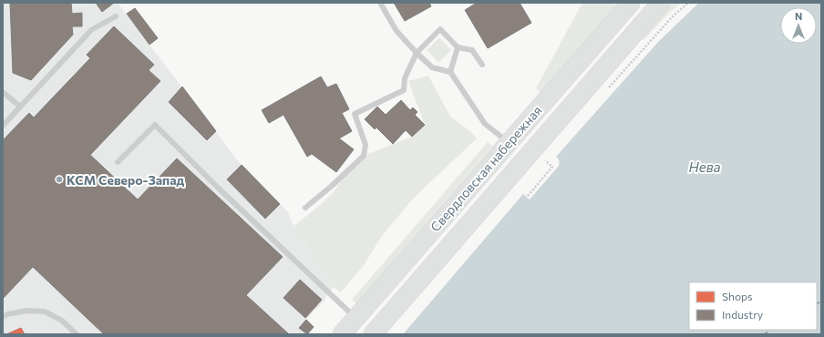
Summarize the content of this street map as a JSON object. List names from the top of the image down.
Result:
{
  "streets": {
    "main road": ["Свердловская набережная"]
  },
  "water": ["Нева"],
  "places": ["КСМ Северо-Запад"],
  "legend": ["Shops", "Industry"],
  "north": "top"
}
